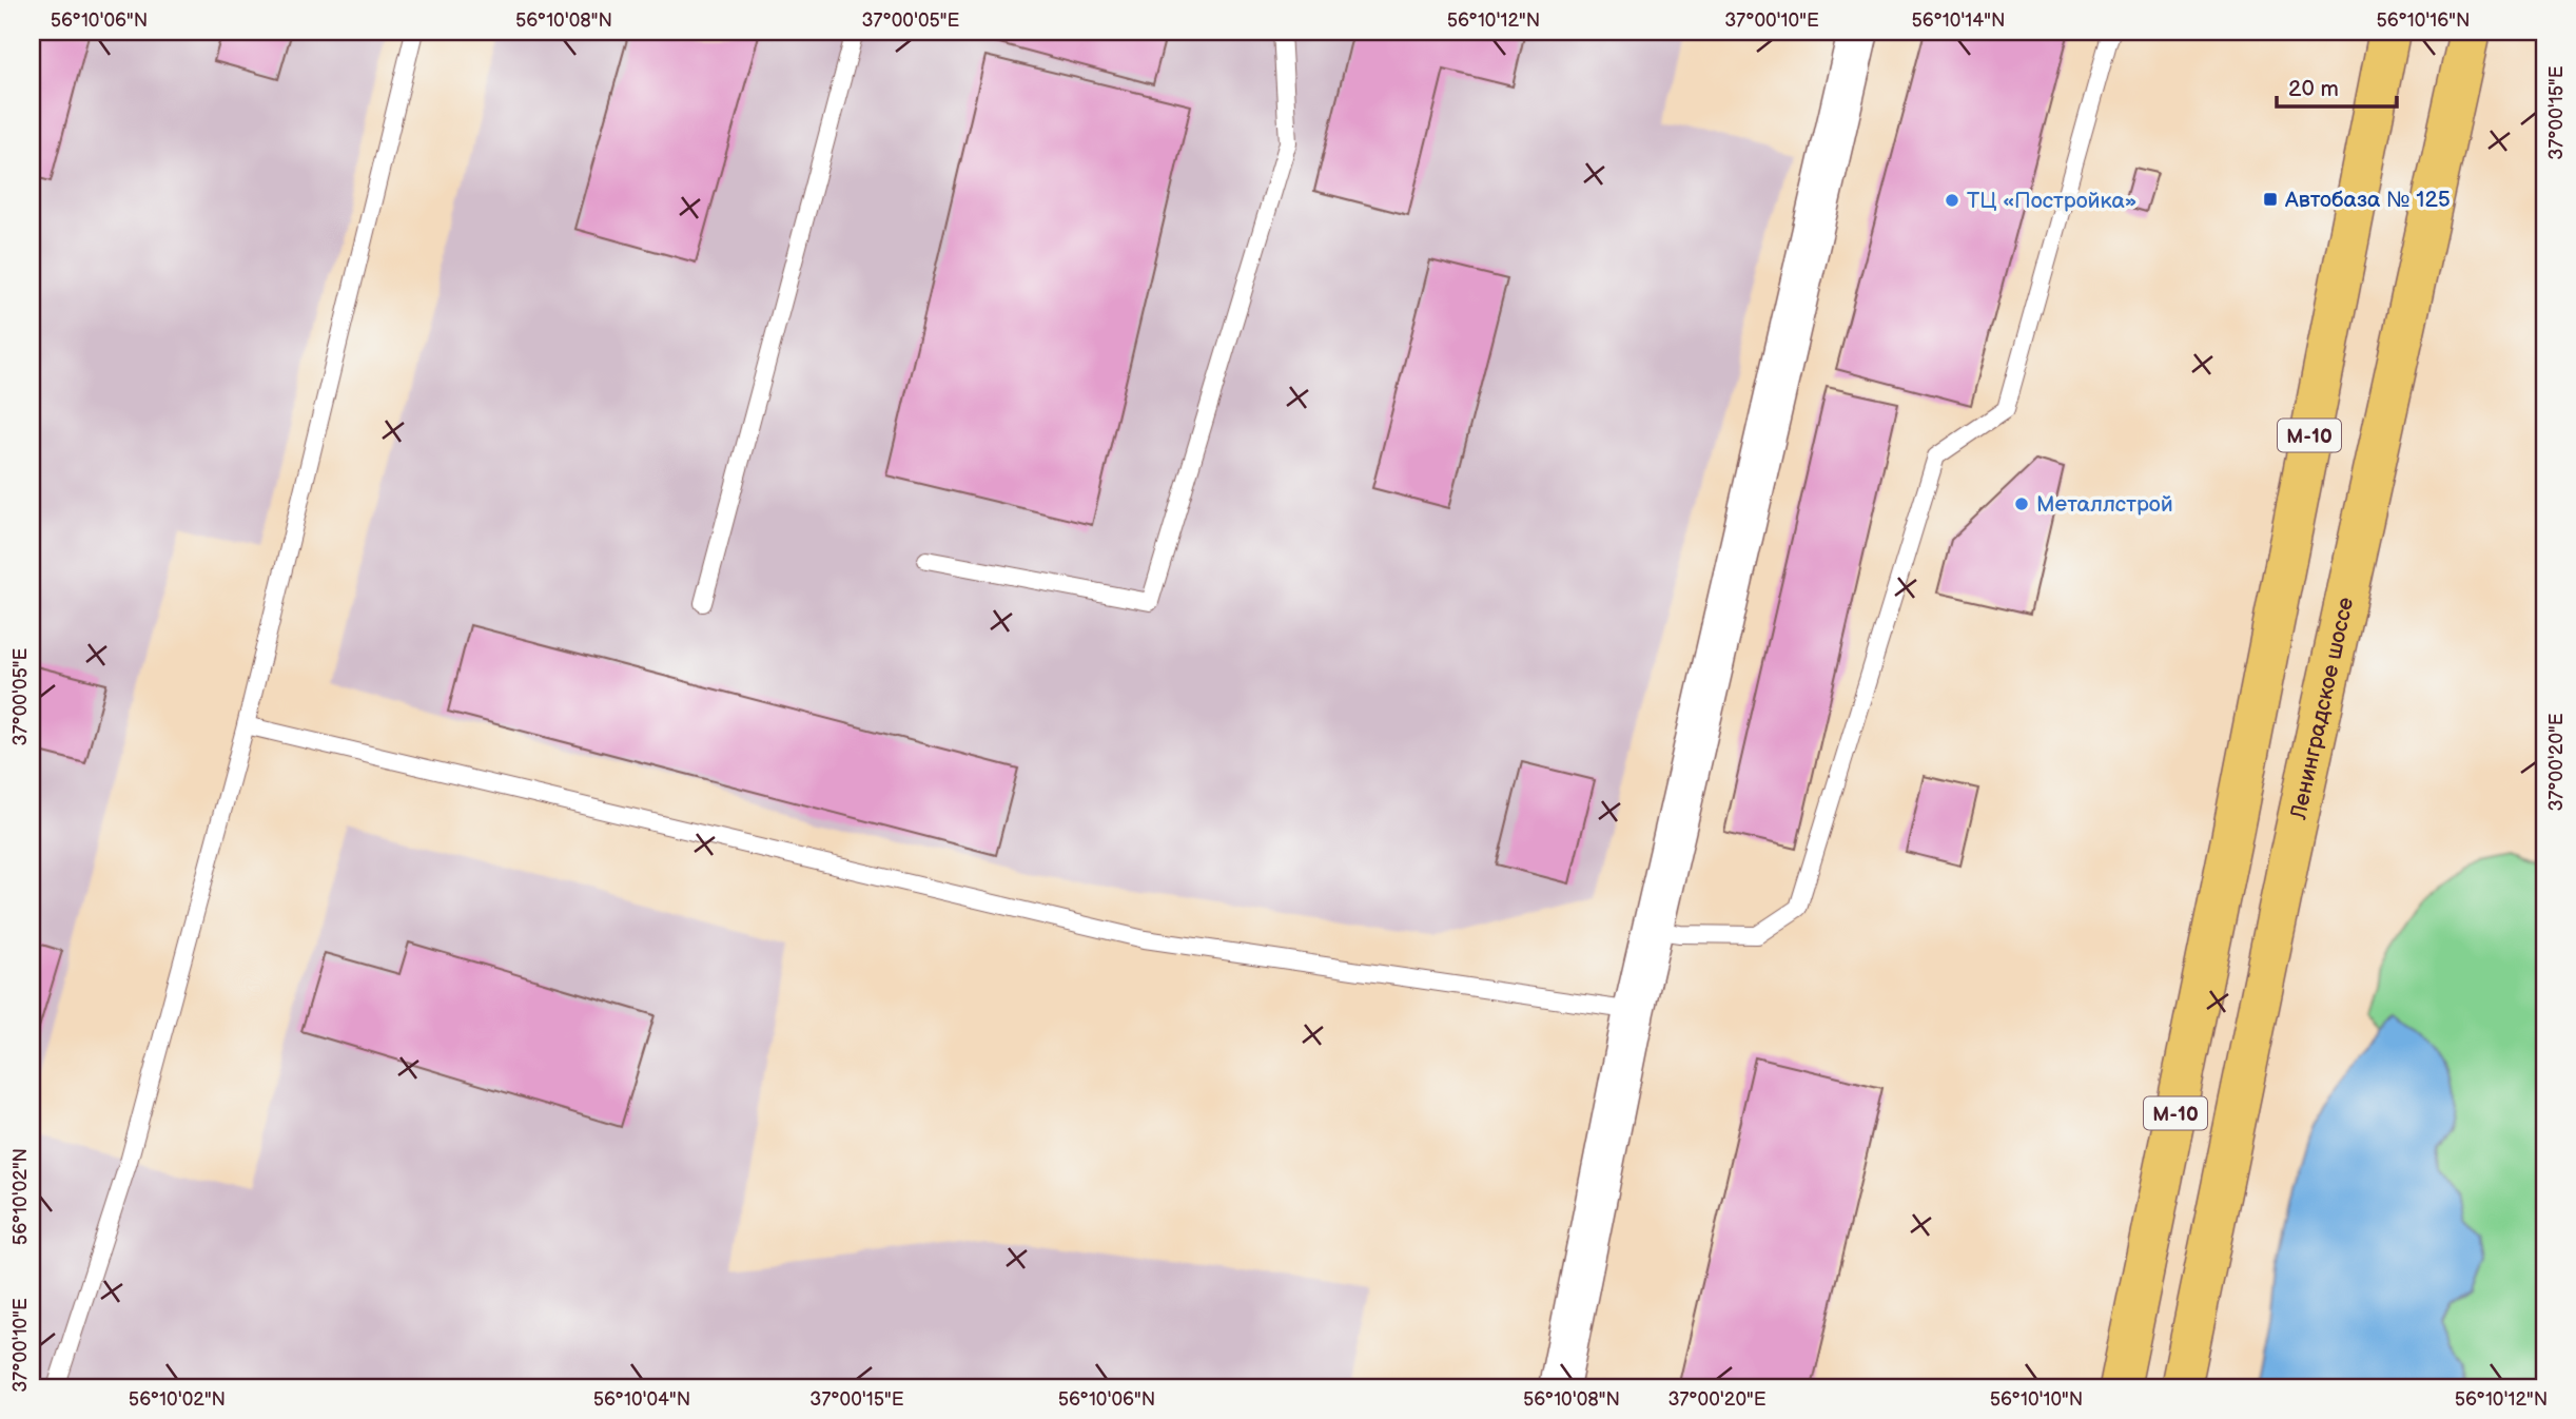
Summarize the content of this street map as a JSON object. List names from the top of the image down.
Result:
{
  "streets": {
    "highway": ["М-10", "Ленинградское шоссе"]
  },
  "places": {
    "transit": ["Автобаза № 125"],
    "other": ["ТЦ «Постройка»", "Металлстрой"]
  },
  "scale_bar": "20 m",
  "coordinates": [
    "56°10'06\"N",
    "56°10'08\"N",
    "37°00'05\"E",
    "56°10'12\"N",
    "37°00'10\"E",
    "56°10'14\"N",
    "56°10'16\"N",
    "37°00'15\"E",
    "37°00'20\"E",
    "56°10'02\"N",
    "56°10'04\"N",
    "56°10'10\"N"
  ]
}
